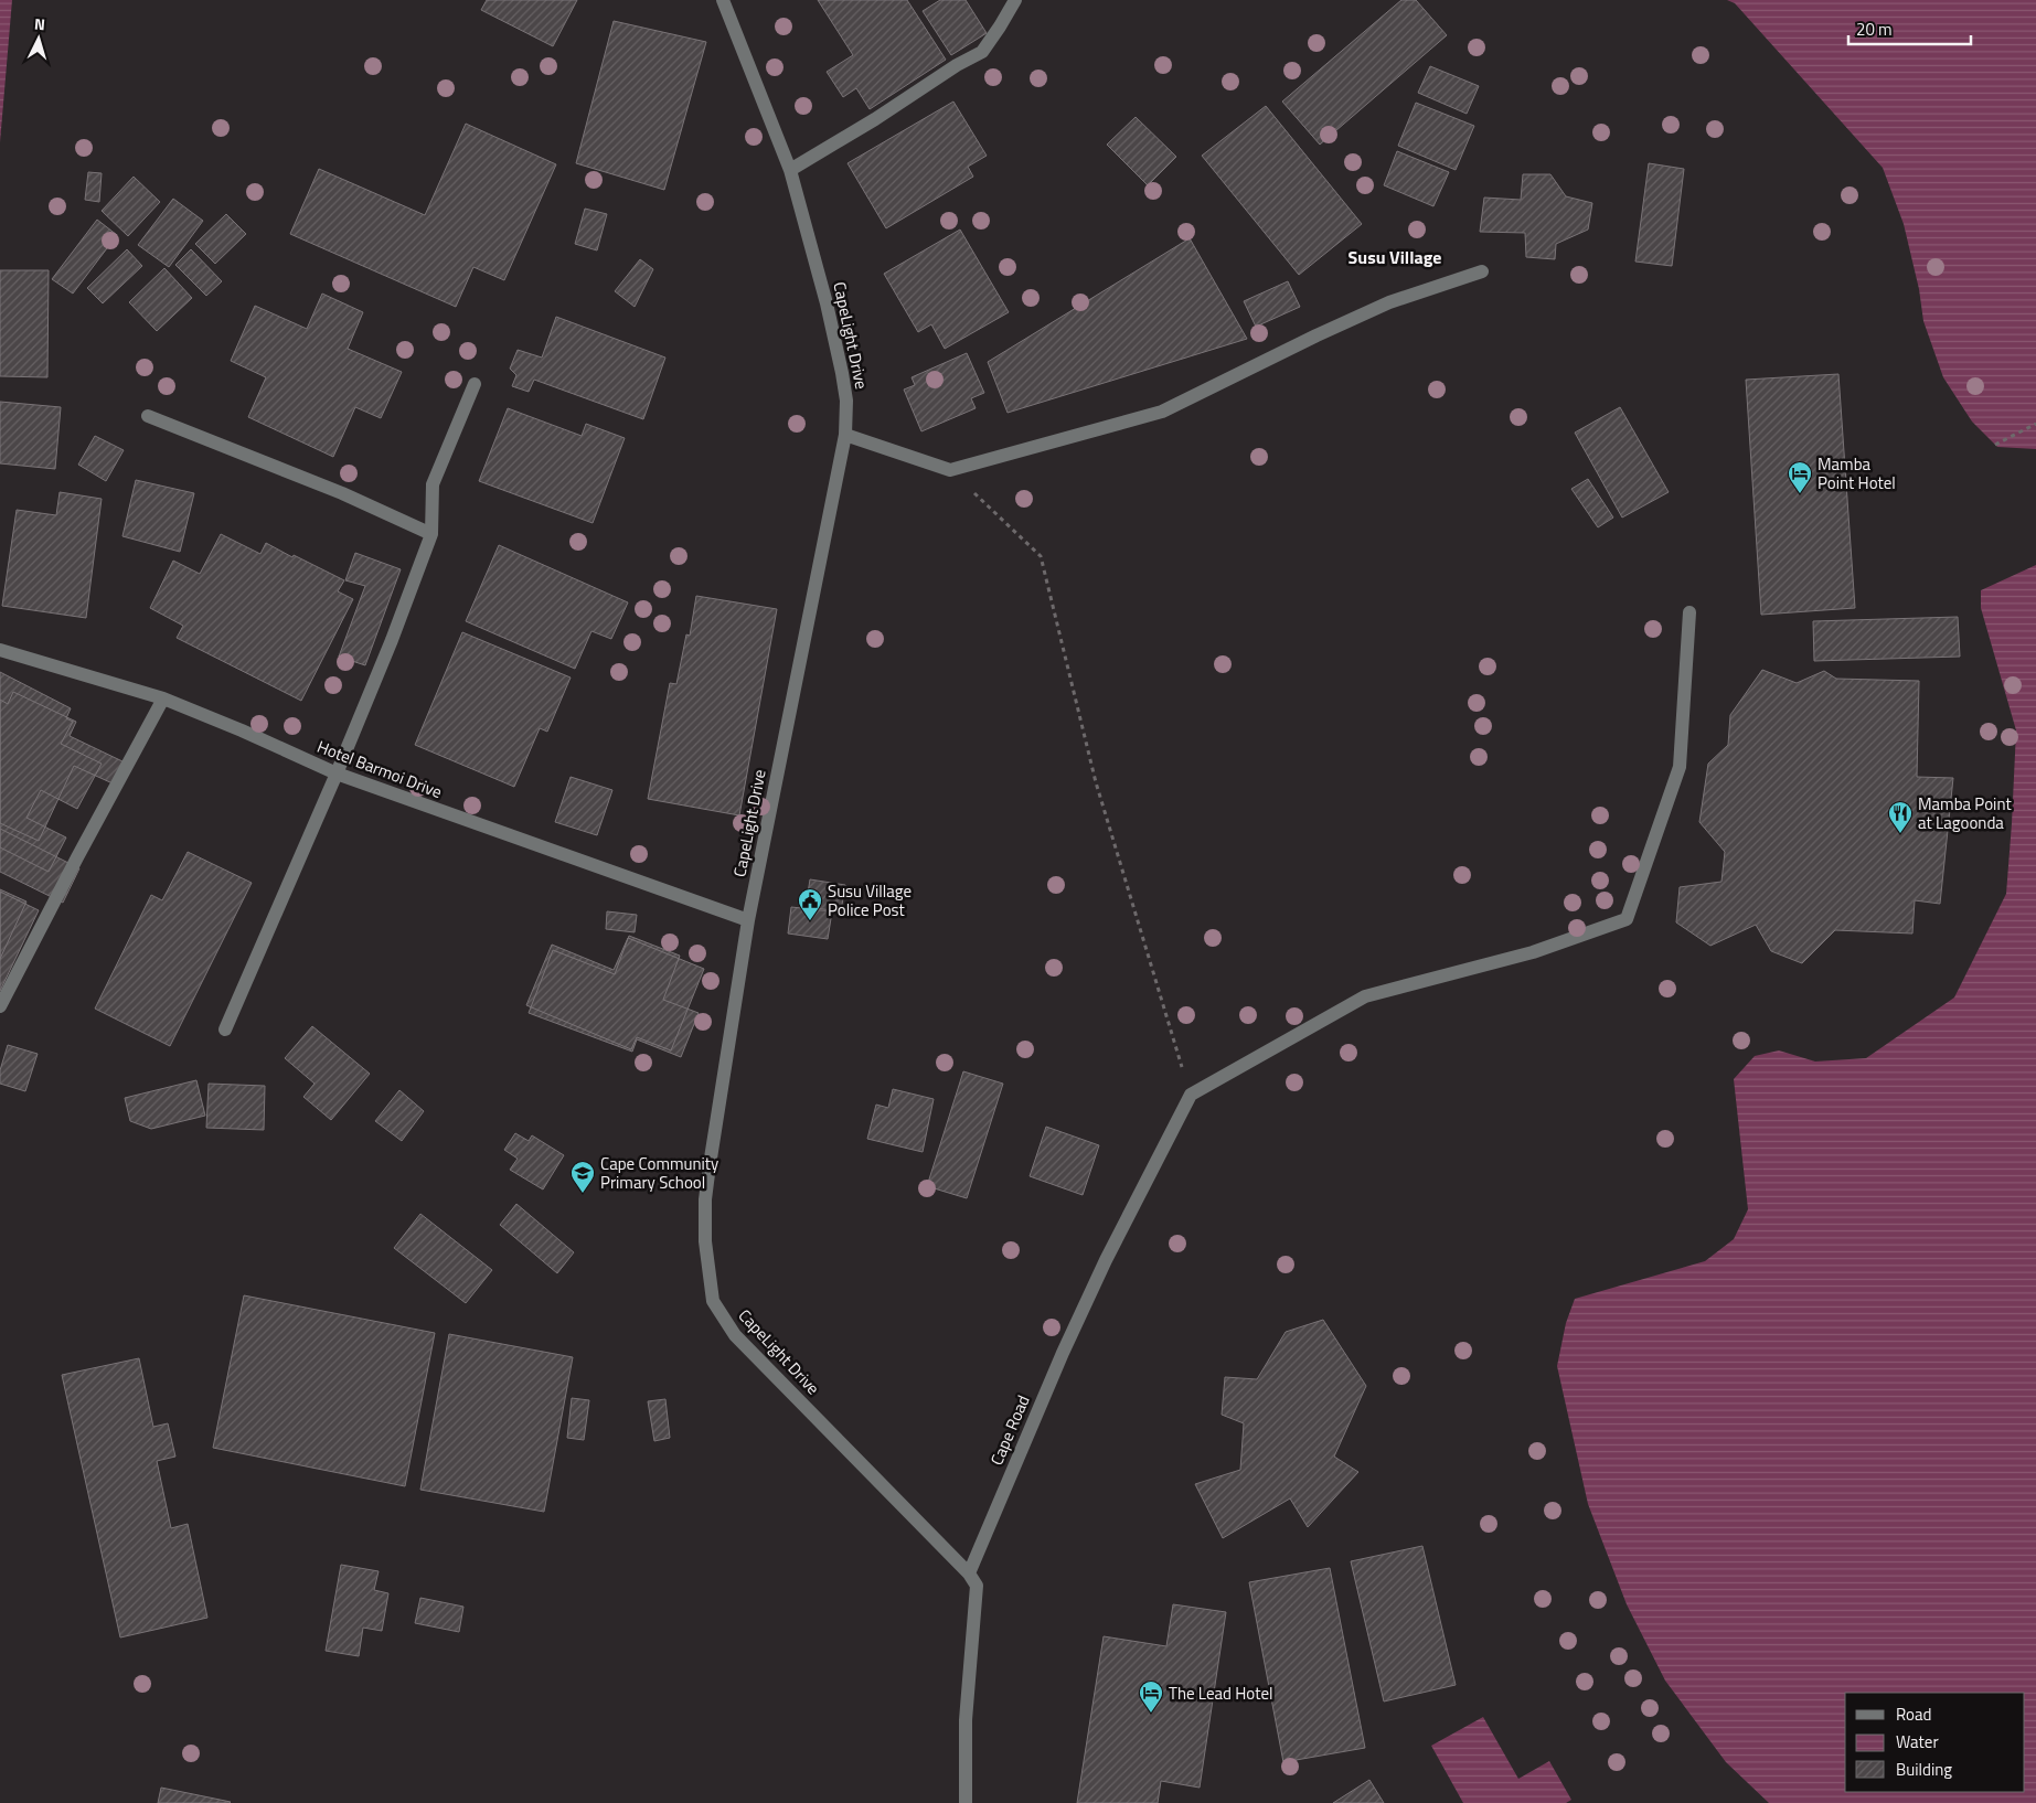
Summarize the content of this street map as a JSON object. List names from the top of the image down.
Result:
{
  "streets": {
    "street": ["CapeLight Drive", "Hotel Barmoi Drive", "Cape Road"]
  },
  "crossings": [
    ["CapeLight Drive", "Hotel Barmoi Drive"],
    ["CapeLight Drive", "Cape Road"]
  ],
  "districts": ["Susu Village"],
  "places": {
    "hotel": ["Mamba Point Hotel", "The Lead Hotel"],
    "restaurant": ["Mamba Point at Lagoonda"],
    "public building": ["Susu Village Police Post"],
    "school or university": ["Cape Community Primary School"]
  },
  "legend": ["Road", "Water", "Building"],
  "scale_bar": "20 m",
  "north": "top"
}
